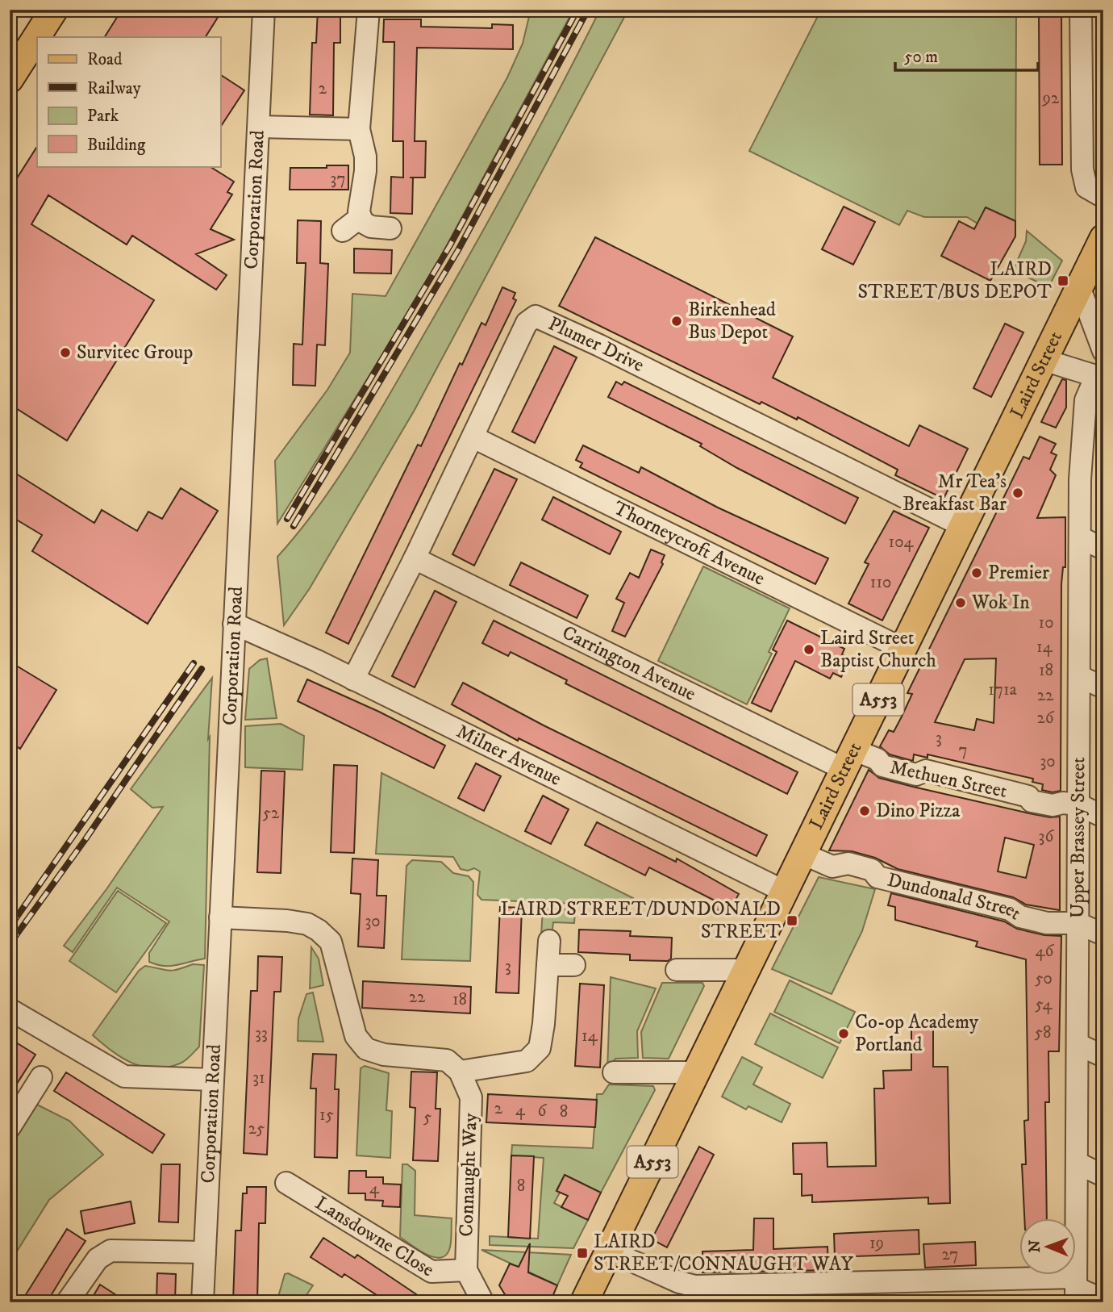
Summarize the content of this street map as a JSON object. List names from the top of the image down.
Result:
{
  "streets": {
    "main road": ["Laird Street", "A553"],
    "street": [
      "Corporation Road",
      "Plumer Drive",
      "Thorneycroft Avenue",
      "Carrington Avenue",
      "Milner Avenue",
      "Methuen Street",
      "Upper Brassey Street",
      "Dundonald Street",
      "Connaught Way",
      "Lansdowne Close"
    ]
  },
  "crossings": [
    ["Corporation Road", "Milner Avenue"],
    ["Plumer Drive", "Laird Street"],
    ["Plumer Drive", "Thorneycroft Avenue"],
    ["Plumer Drive", "Carrington Avenue"],
    ["Plumer Drive", "Milner Avenue"],
    ["Laird Street", "Thorneycroft Avenue"],
    ["Laird Street", "Carrington Avenue"],
    ["Laird Street", "Milner Avenue"],
    ["Laird Street", "Methuen Street"],
    ["Laird Street", "Dundonald Street"],
    ["Carrington Avenue", "Methuen Street"],
    ["Methuen Street", "Upper Brassey Street"],
    ["Upper Brassey Street", "Dundonald Street"],
    ["Connaught Way", "Lansdowne Close"]
  ],
  "places": {
    "transit": ["LAIRD STREET/BUS DEPOT", "LAIRD STREET/DUNDONALD STREET", "LAIRD STREET/CONNAUGHT WAY"],
    "other": [
      "Birkenhead Bus Depot",
      "Survitec Group",
      "Mr Tea's Breakfast Bar",
      "Premier",
      "Wok In",
      "Laird Street Baptist Church",
      "Dino Pizza",
      "Co-op Academy Portland"
    ]
  },
  "house_numbers": [
    "2",
    "92",
    "37",
    "104",
    "110",
    "10",
    "14",
    "18",
    "171a",
    "22",
    "26",
    "3",
    "7",
    "30",
    "52",
    "36",
    "30",
    "46",
    "3",
    "50",
    "22",
    "18",
    "54",
    "58",
    "33",
    "14",
    "31",
    "2",
    "4",
    "6",
    "8",
    "15",
    "5",
    "25",
    "8",
    "4",
    "19",
    "27"
  ],
  "legend": [
    "Road",
    "Railway",
    "Park",
    "Building"
  ],
  "scale_bar": "50 m",
  "north": "left"
}
